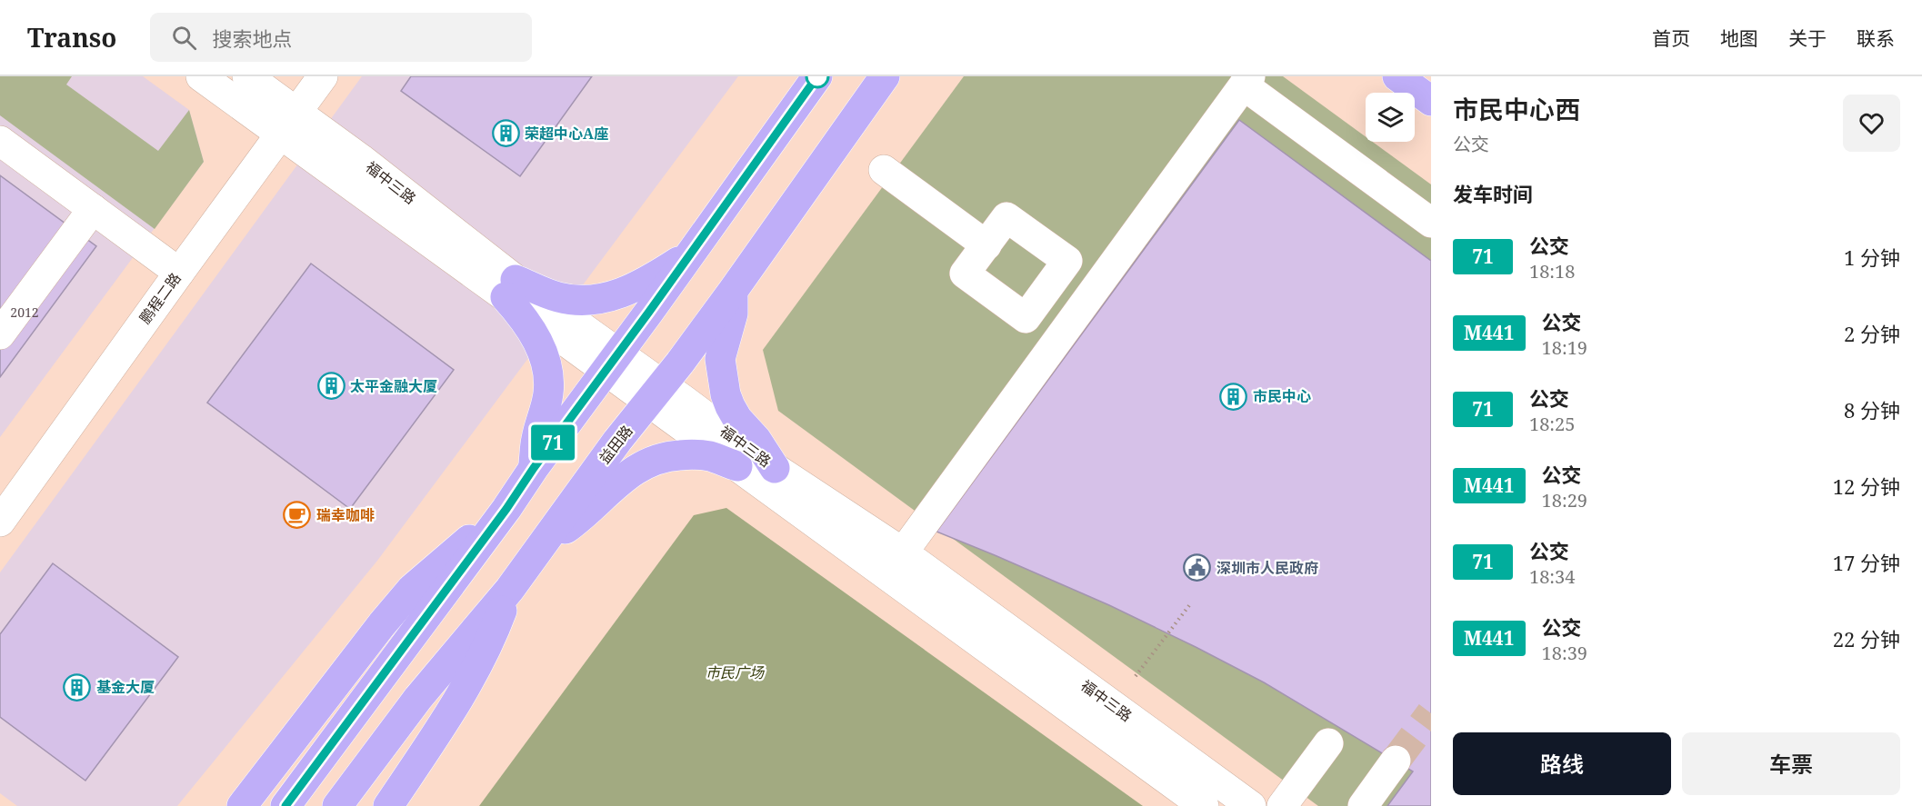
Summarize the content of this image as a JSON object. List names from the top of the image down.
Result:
{
  "streets": {
    "main road": ["益田路"],
    "street": ["福中三路", "鹏程二路"]
  },
  "crossings": [
    ["福中三路", "鹏程二路"],
    ["福中三路", "益田路"]
  ],
  "parks": ["市民广场"],
  "places": {
    "building": [
      "荣超中心A座",
      "太平金融大厦",
      "市民中心",
      "基金大厦"
    ],
    "cafe": ["瑞幸咖啡"],
    "public building": ["深圳市人民政府"]
  },
  "lines": ["bus line 71"],
  "house_numbers": ["2012"],
  "page": {
    "header": "Transo",
    "search": "搜索地点",
    "nav": [
      "首页",
      "地图",
      "关于",
      "联系"
    ],
    "on_map": "71",
    "heading": [
      ["市民中心西", "公交"],
      "发车时间"
    ],
    "list": [
      {
        "mark": "71",
        "name": "公交",
        "note": "18:18",
        "value": "1 分钟"
      },
      {
        "mark": "M441",
        "name": "公交",
        "note": "18:19",
        "value": "2 分钟"
      },
      {
        "mark": "71",
        "name": "公交",
        "note": "18:25",
        "value": "8 分钟"
      },
      {
        "mark": "M441",
        "name": "公交",
        "note": "18:29",
        "value": "12 分钟"
      },
      {
        "mark": "71",
        "name": "公交",
        "note": "18:34",
        "value": "17 分钟"
      },
      {
        "mark": "M441",
        "name": "公交",
        "note": "18:39",
        "value": "22 分钟"
      }
    ],
    "buttons": ["路线", "车票"]
  }
}
